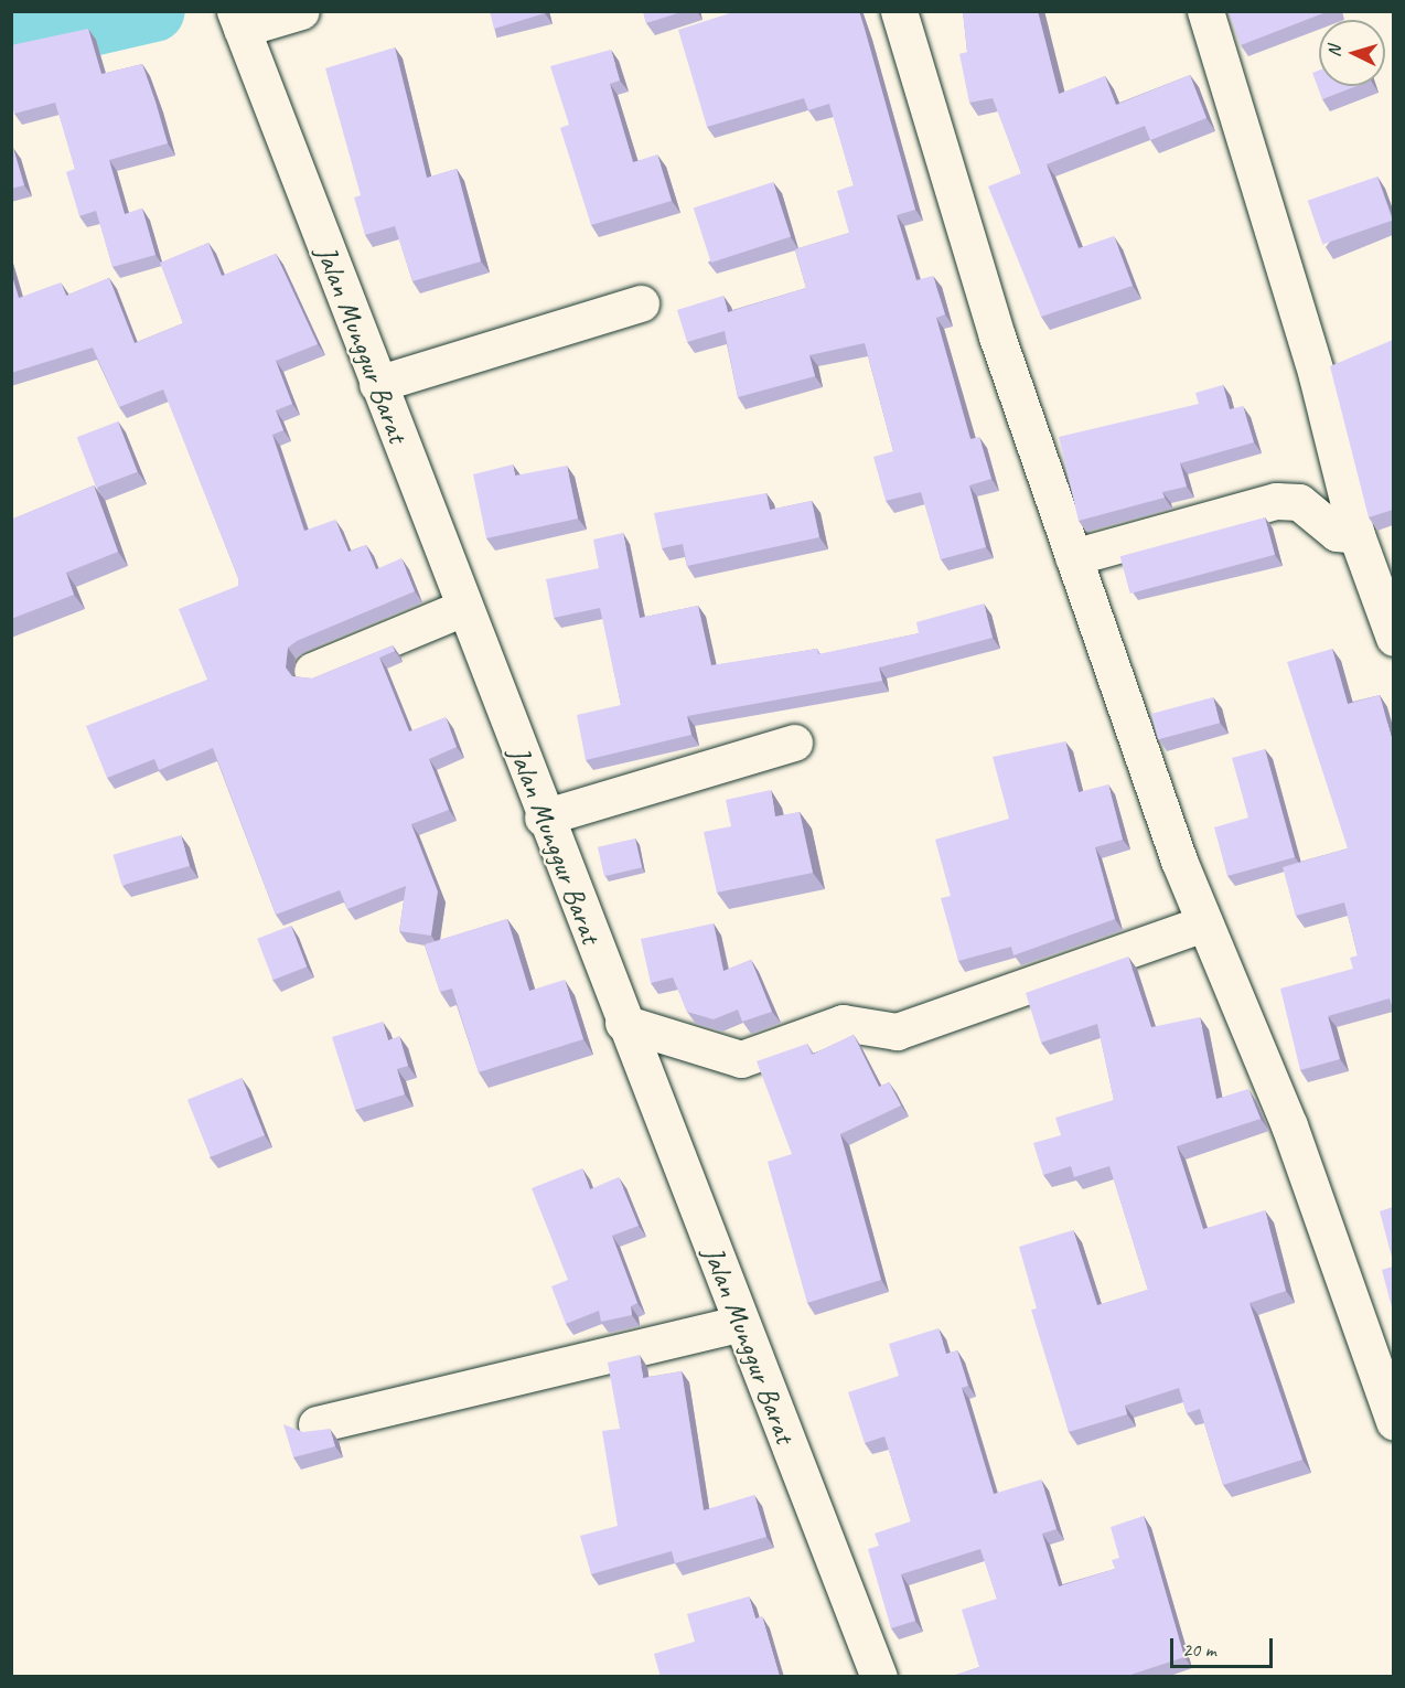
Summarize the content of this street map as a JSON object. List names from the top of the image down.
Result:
{
  "streets": {
    "street": ["Jalan Munggur Barat"]
  },
  "scale_bar": "20 m",
  "north": "left"
}
